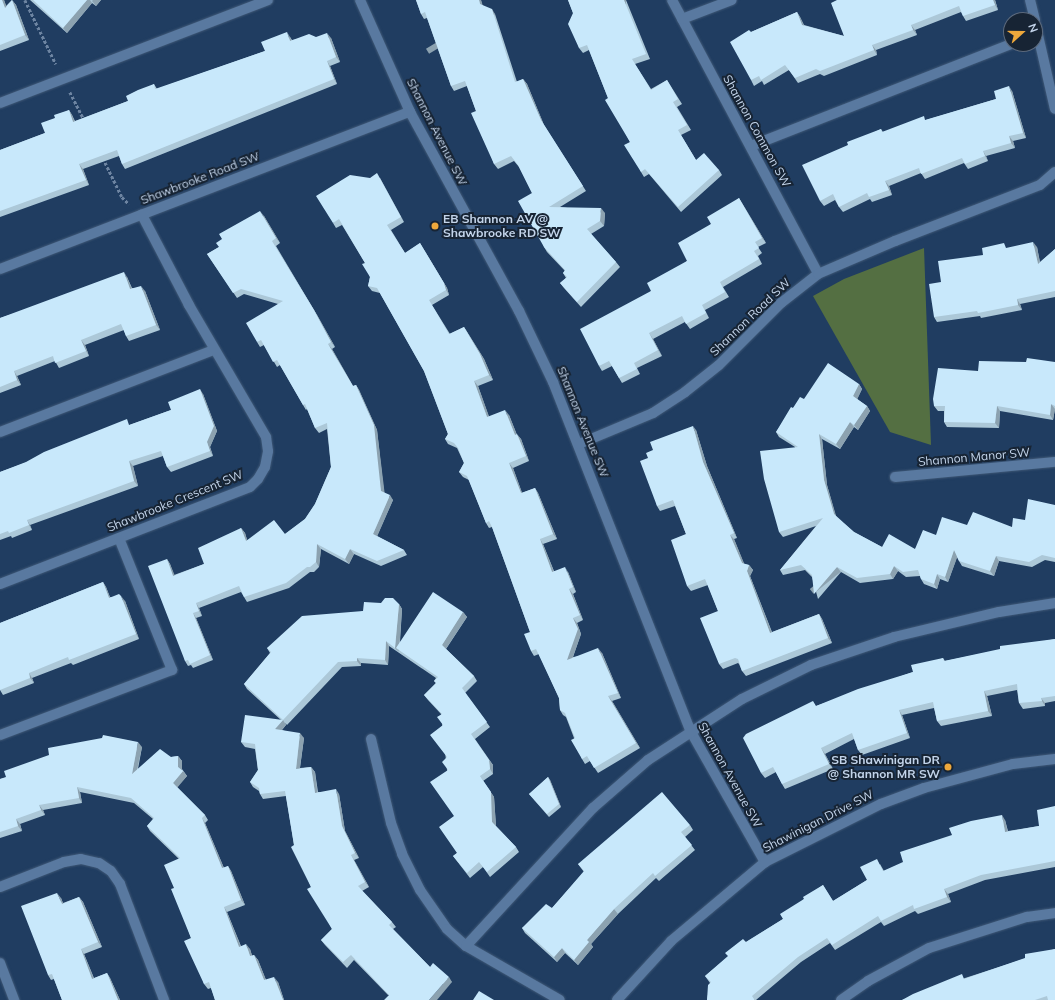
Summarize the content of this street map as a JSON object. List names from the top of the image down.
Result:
{
  "streets": {
    "street": [
      "Shannon Common SW",
      "Shannon Avenue SW",
      "Shawbrooke Road SW",
      "Shannon Road SW",
      "Shannon Manor SW",
      "Shawbrooke Crescent SW",
      "Shawinigan Drive SW"
    ]
  },
  "crossings": [
    ["Shannon Common SW", "Shannon Road SW"],
    ["Shannon Avenue SW", "Shawbrooke Road SW"],
    ["Shannon Avenue SW", "Shannon Road SW"],
    ["Shannon Avenue SW", "Shawinigan Drive SW"],
    ["Shawbrooke Road SW", "Shawbrooke Crescent SW"]
  ],
  "places": ["EB Shannon AV @ Shawbrooke RD SW", "SB Shawinigan DR @ Shannon MR SW"],
  "north": "right"
}
